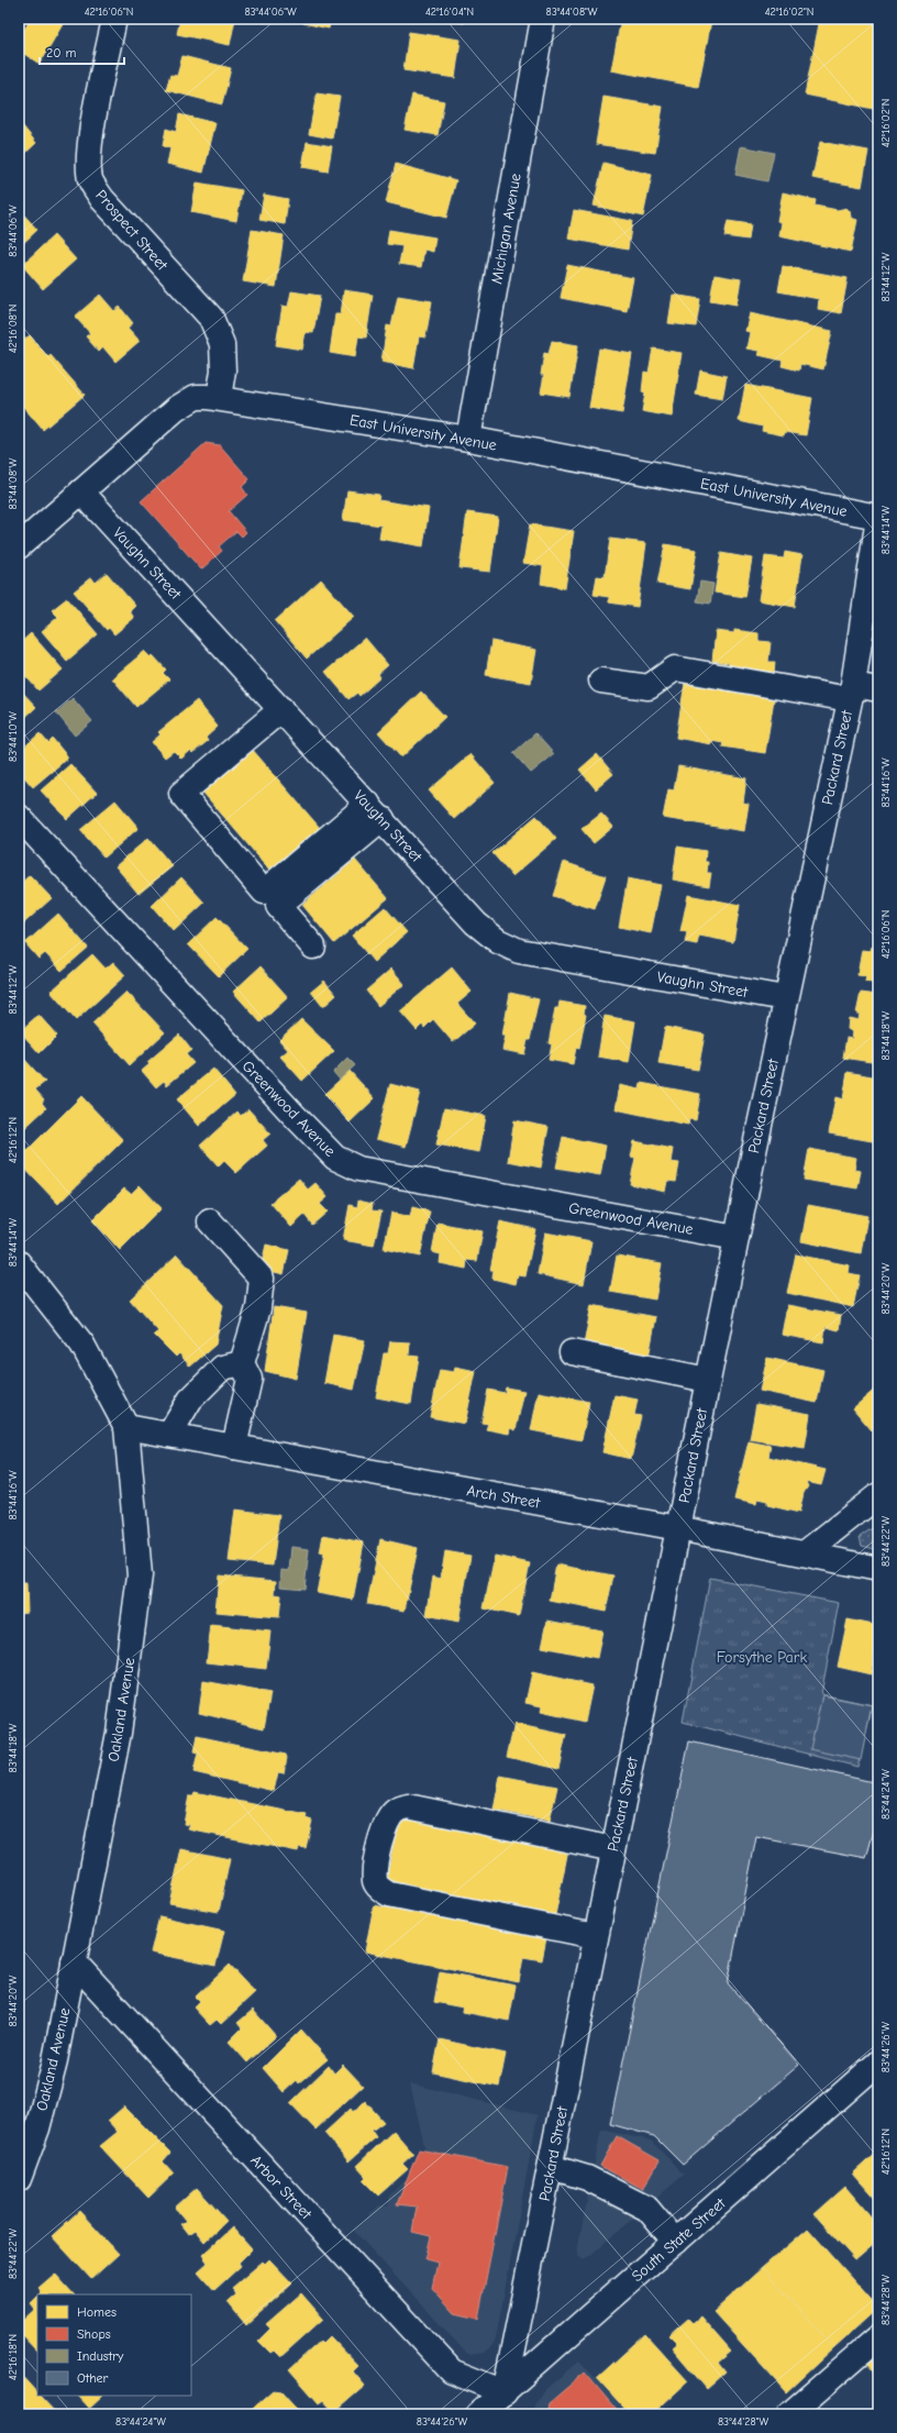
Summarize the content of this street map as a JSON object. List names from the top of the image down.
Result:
{
  "streets": {
    "street": [
      "Michigan Avenue",
      "Prospect Street",
      "East University Avenue",
      "Vaughn Street",
      "Packard Street",
      "Greenwood Avenue",
      "Arch Street",
      "Oakland Avenue",
      "Arbor Street",
      "South State Street"
    ]
  },
  "crossings": [
    ["Michigan Avenue", "East University Avenue"],
    ["Prospect Street", "East University Avenue"],
    ["East University Avenue", "Vaughn Street"],
    ["East University Avenue", "Packard Street"],
    ["Vaughn Street", "Packard Street"],
    ["Packard Street", "Greenwood Avenue"],
    ["Packard Street", "Arch Street"],
    ["Packard Street", "Arbor Street"],
    ["Packard Street", "South State Street"],
    ["Arch Street", "Oakland Avenue"],
    ["Oakland Avenue", "Arbor Street"],
    ["Arbor Street", "South State Street"]
  ],
  "parks": ["Forsythe Park"],
  "legend": [
    "Homes",
    "Shops",
    "Industry",
    "Other"
  ],
  "scale_bar": "20 m",
  "coordinates": [
    "42°16'06\"N",
    "83°44'06\"W",
    "42°16'04\"N",
    "83°44'08\"W",
    "42°16'02\"N",
    "83°44'12\"W",
    "42°16'08\"N",
    "83°44'14\"W",
    "83°44'10\"W",
    "83°44'16\"W",
    "83°44'18\"W",
    "42°16'12\"N",
    "83°44'20\"W",
    "83°44'22\"W",
    "83°44'24\"W",
    "83°44'26\"W",
    "83°44'28\"W",
    "42°16'18\"N"
  ]
}
